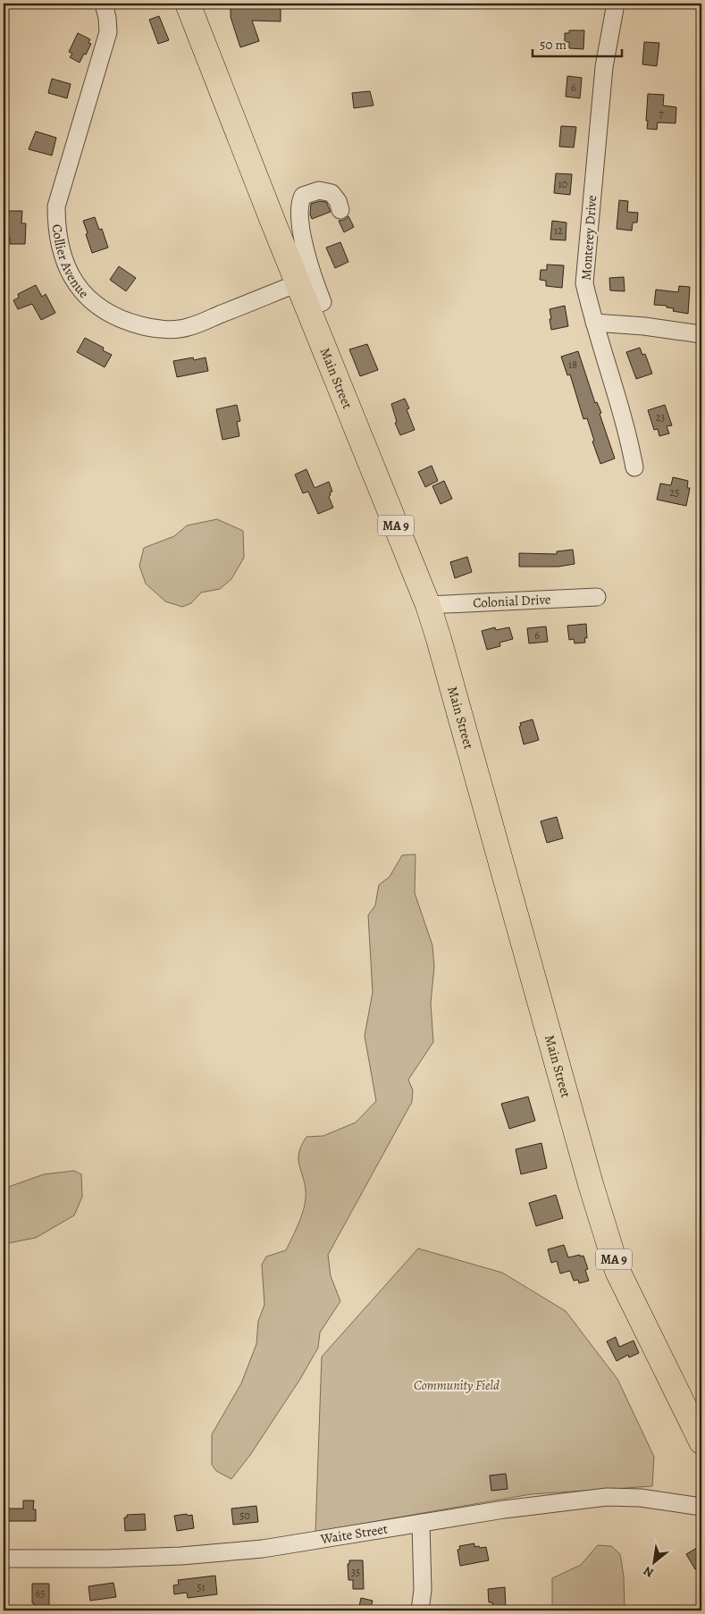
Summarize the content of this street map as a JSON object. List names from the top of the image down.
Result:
{
  "streets": {
    "highway": ["Main Street", "MA 9"],
    "street": [
      "Monterey Drive",
      "Collier Avenue",
      "Colonial Drive",
      "Waite Street"
    ]
  },
  "crossings": [
    ["Collier Avenue", "Main Street"],
    ["Main Street", "Colonial Drive"]
  ],
  "parks": ["Community Field"],
  "house_numbers": [
    "6",
    "7",
    "10",
    "12",
    "18",
    "23",
    "25",
    "6",
    "50",
    "35",
    "51",
    "65"
  ],
  "scale_bar": "50 m",
  "north": "bottom left"
}
